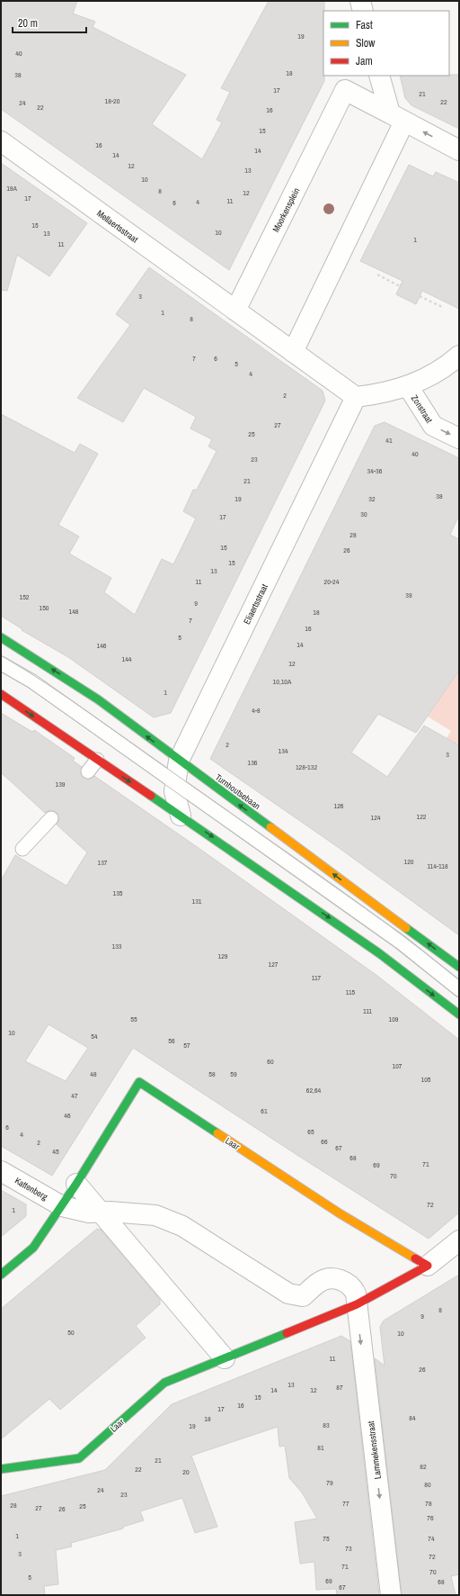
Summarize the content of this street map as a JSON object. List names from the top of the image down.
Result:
{
  "streets": {
    "main road": ["Turnhoutsebaan", "Laar"],
    "street": [
      "Moorkensplein",
      "Mellaertsstraat",
      "Zonstraat",
      "Eliaertsstraat",
      "Kattenberg",
      "Lammekensstraat"
    ]
  },
  "crossings": [
    ["Moorkensplein", "Mellaertsstraat"],
    ["Eliaertsstraat", "Turnhoutsebaan"],
    ["Laar", "Kattenberg"],
    ["Laar", "Lammekensstraat"]
  ],
  "one_way": ["Zonstraat", "Lammekensstraat"],
  "house_numbers": [
    "19",
    "40",
    "18",
    "38",
    "17",
    "21",
    "18-20",
    "22",
    "24",
    "22",
    "16",
    "15",
    "16",
    "14",
    "14",
    "12",
    "13",
    "10",
    "19A",
    "8",
    "12",
    "17",
    "11",
    "4",
    "6",
    "15",
    "10",
    "13",
    "1",
    "11",
    "3",
    "1",
    "8",
    "7",
    "6",
    "5",
    "4",
    "2",
    "27",
    "25",
    "41",
    "40",
    "23",
    "34-36",
    "21",
    "38",
    "19",
    "32",
    "30",
    "17",
    "28",
    "15",
    "26",
    "15",
    "13",
    "11",
    "20-24",
    "39",
    "152",
    "9",
    "150",
    "148",
    "18",
    "7",
    "16",
    "5",
    "14",
    "146",
    "144",
    "12",
    "10,10A",
    "1",
    "4-8",
    "2",
    "134",
    "3",
    "136",
    "128-132",
    "139",
    "126",
    "122",
    "124",
    "120",
    "137",
    "114-118",
    "135",
    "131",
    "133",
    "129",
    "127",
    "117",
    "115",
    "111",
    "55",
    "109",
    "10",
    "54",
    "56",
    "57",
    "60",
    "107",
    "48",
    "58",
    "59",
    "105",
    "62,64",
    "47",
    "61",
    "46",
    "6",
    "65",
    "4",
    "66",
    "2",
    "67",
    "45",
    "68",
    "71",
    "69",
    "70",
    "72",
    "1",
    "8",
    "9",
    "50",
    "10",
    "11",
    "26",
    "13",
    "87",
    "14",
    "12",
    "15",
    "16",
    "17",
    "84",
    "18",
    "83",
    "19",
    "81",
    "21",
    "82",
    "22",
    "20",
    "79",
    "80",
    "24",
    "23",
    "77",
    "78",
    "28",
    "25",
    "27",
    "26",
    "76",
    "1",
    "75",
    "74",
    "73",
    "3",
    "72",
    "71",
    "70",
    "5",
    "69",
    "68",
    "67"
  ],
  "legend": ["Fast", "Slow", "Jam"],
  "scale_bar": "20 m"
}
